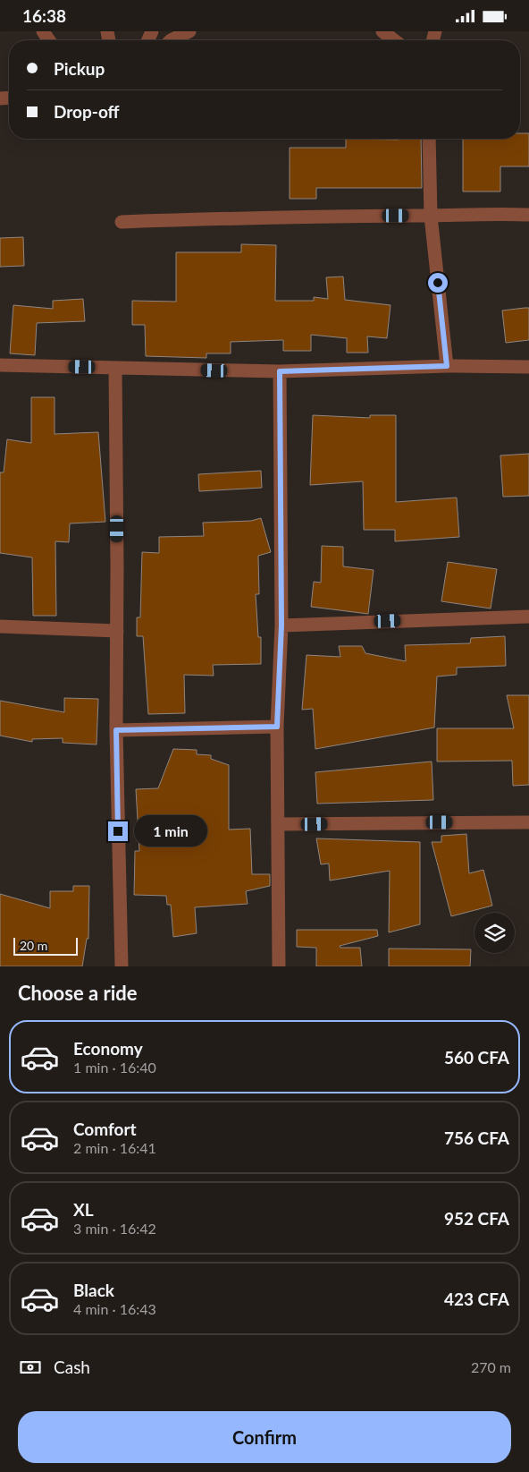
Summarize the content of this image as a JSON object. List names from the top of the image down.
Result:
{
  "scale_bar": "20 m",
  "page": {
    "status": "16:38",
    "banner": ["Pickup", "Drop-off"],
    "bubble": "1 min",
    "scale": "20 m",
    "heading": "Choose a ride",
    "list": [
      {
        "name": "Economy",
        "note": "1 min · 16:40",
        "value": "560 CFA"
      },
      {
        "name": "Comfort",
        "note": "2 min · 16:41",
        "value": "756 CFA"
      },
      {
        "name": "XL",
        "note": "3 min · 16:42",
        "value": "952 CFA"
      },
      {
        "name": "Black",
        "note": "4 min · 16:43",
        "value": "423 CFA"
      }
    ],
    "pay": ["Cash", "270 m"],
    "buttons": "Confirm"
  }
}
